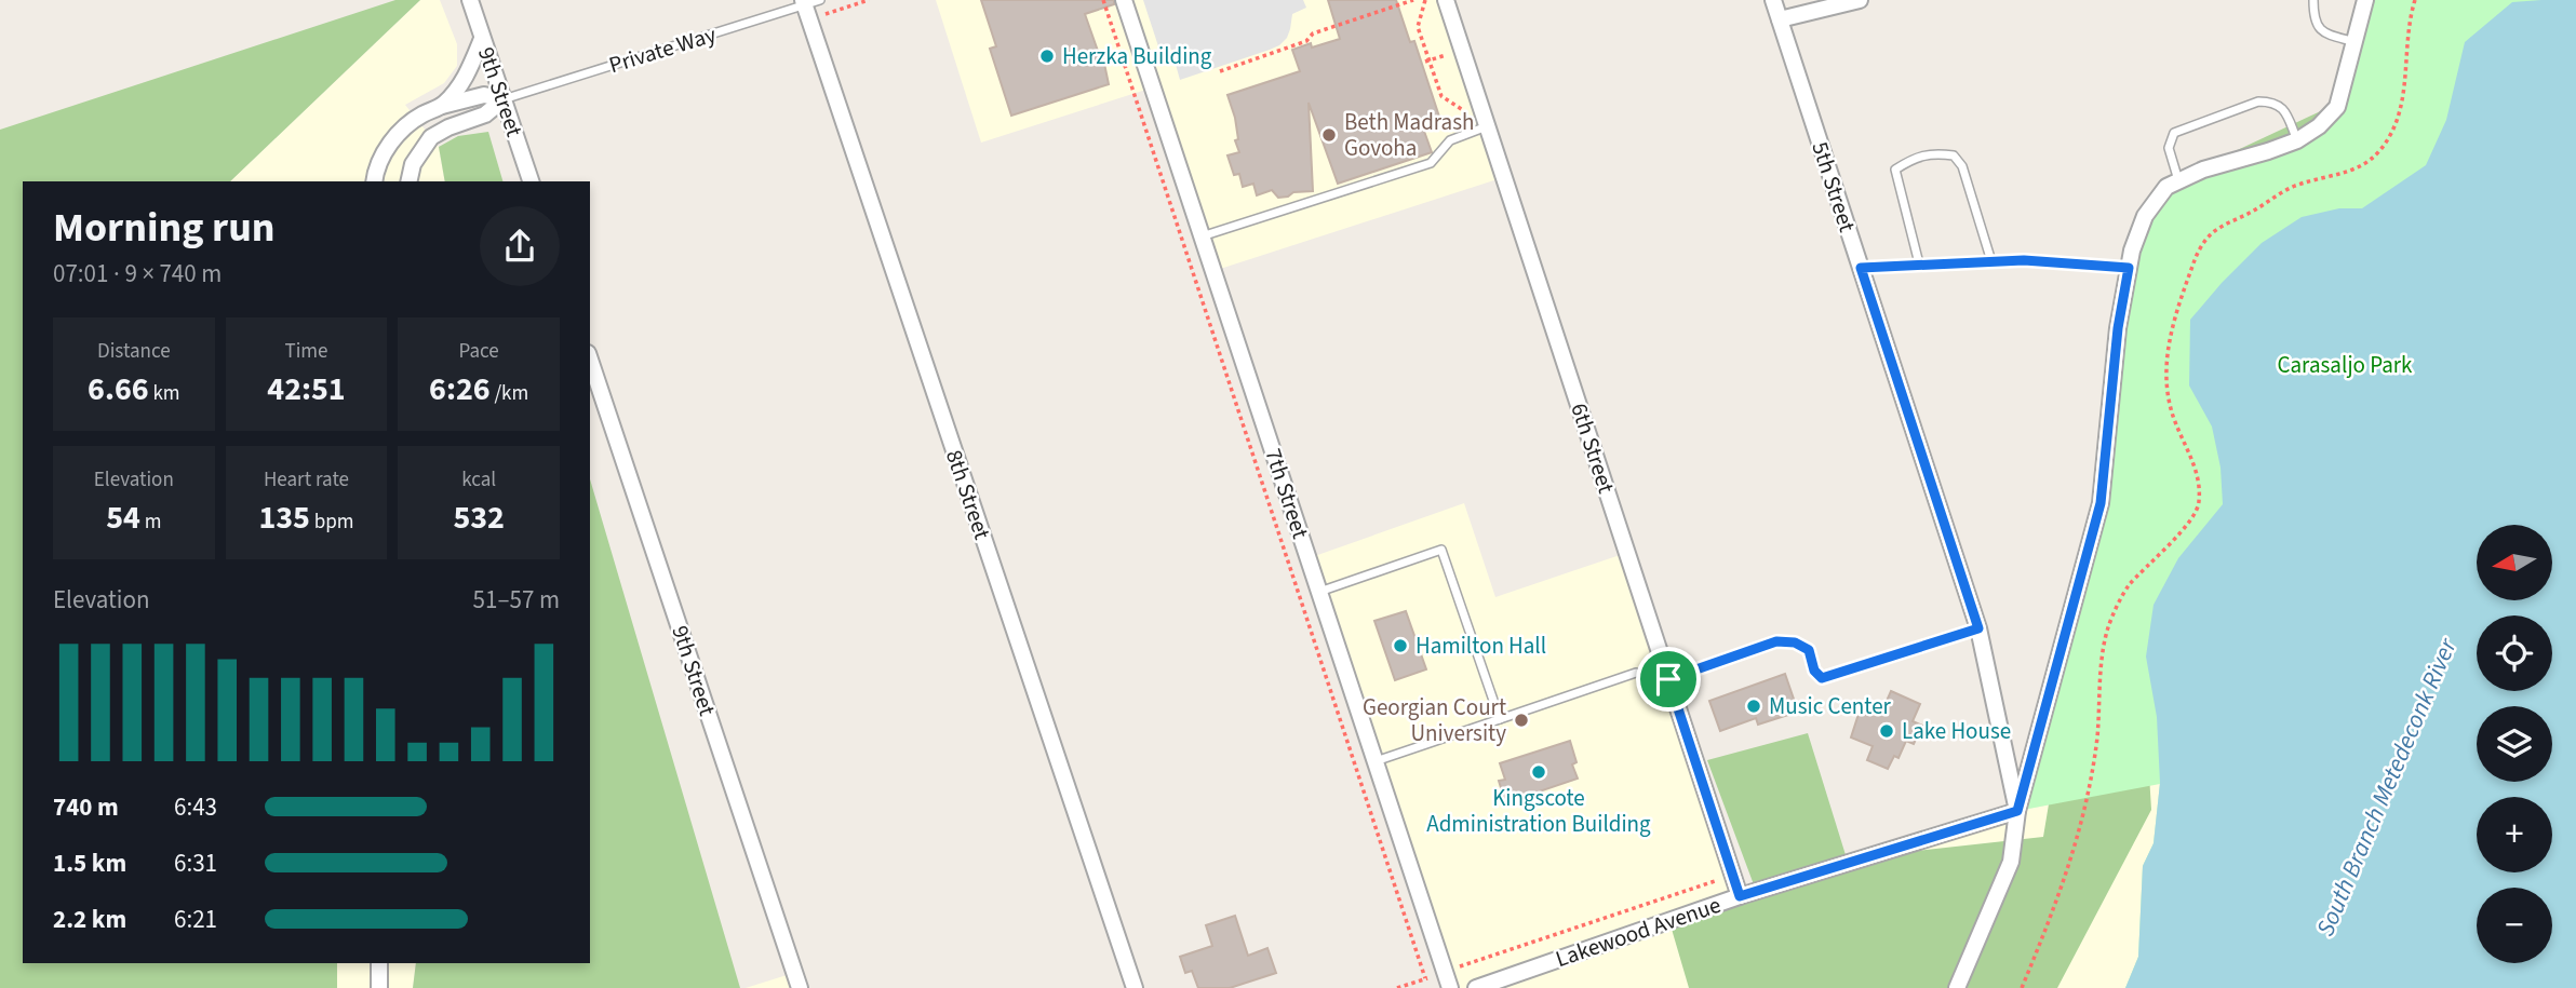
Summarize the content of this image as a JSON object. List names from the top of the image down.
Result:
{
  "streets": {
    "street": [
      "9th Street",
      "5th Street",
      "6th Street",
      "7th Street",
      "8th Street",
      "Lakewood Avenue"
    ],
    "lane": ["Private Way"]
  },
  "crossings": [
    ["Private Way", "9th Street"],
    ["Private Way", "8th Street"],
    ["5th Street", "Lakewood Avenue"],
    ["6th Street", "Lakewood Avenue"]
  ],
  "water": ["South Branch Metedeconk River"],
  "parks": ["Carasaljo Park"],
  "places": [
    "Herzka Building",
    "Beth Madrash Govoha",
    "Hamilton Hall",
    "Music Center",
    "Georgian Court University",
    "Lake House",
    "Kingscote Administration Building"
  ],
  "north": "left",
  "page": {
    "heading": ["Morning run", "07:01 · 9 × 740 m"],
    "stats": [
      ["Distance", "6.66 km"],
      ["Time", "42:51"],
      ["Pace", "6:26 /km"],
      ["Elevation", "54 m"],
      ["Heart rate", "135 bpm"],
      ["kcal", "532"]
    ],
    "map_buttons": ["+", "−"],
    "chart": ["Elevation", "51–57 m"],
    "list": [
      {
        "name": "740 m",
        "note": "6:43"
      },
      {
        "name": "1.5 km",
        "note": "6:31"
      },
      {
        "name": "2.2 km",
        "note": "6:21"
      }
    ]
  }
}
